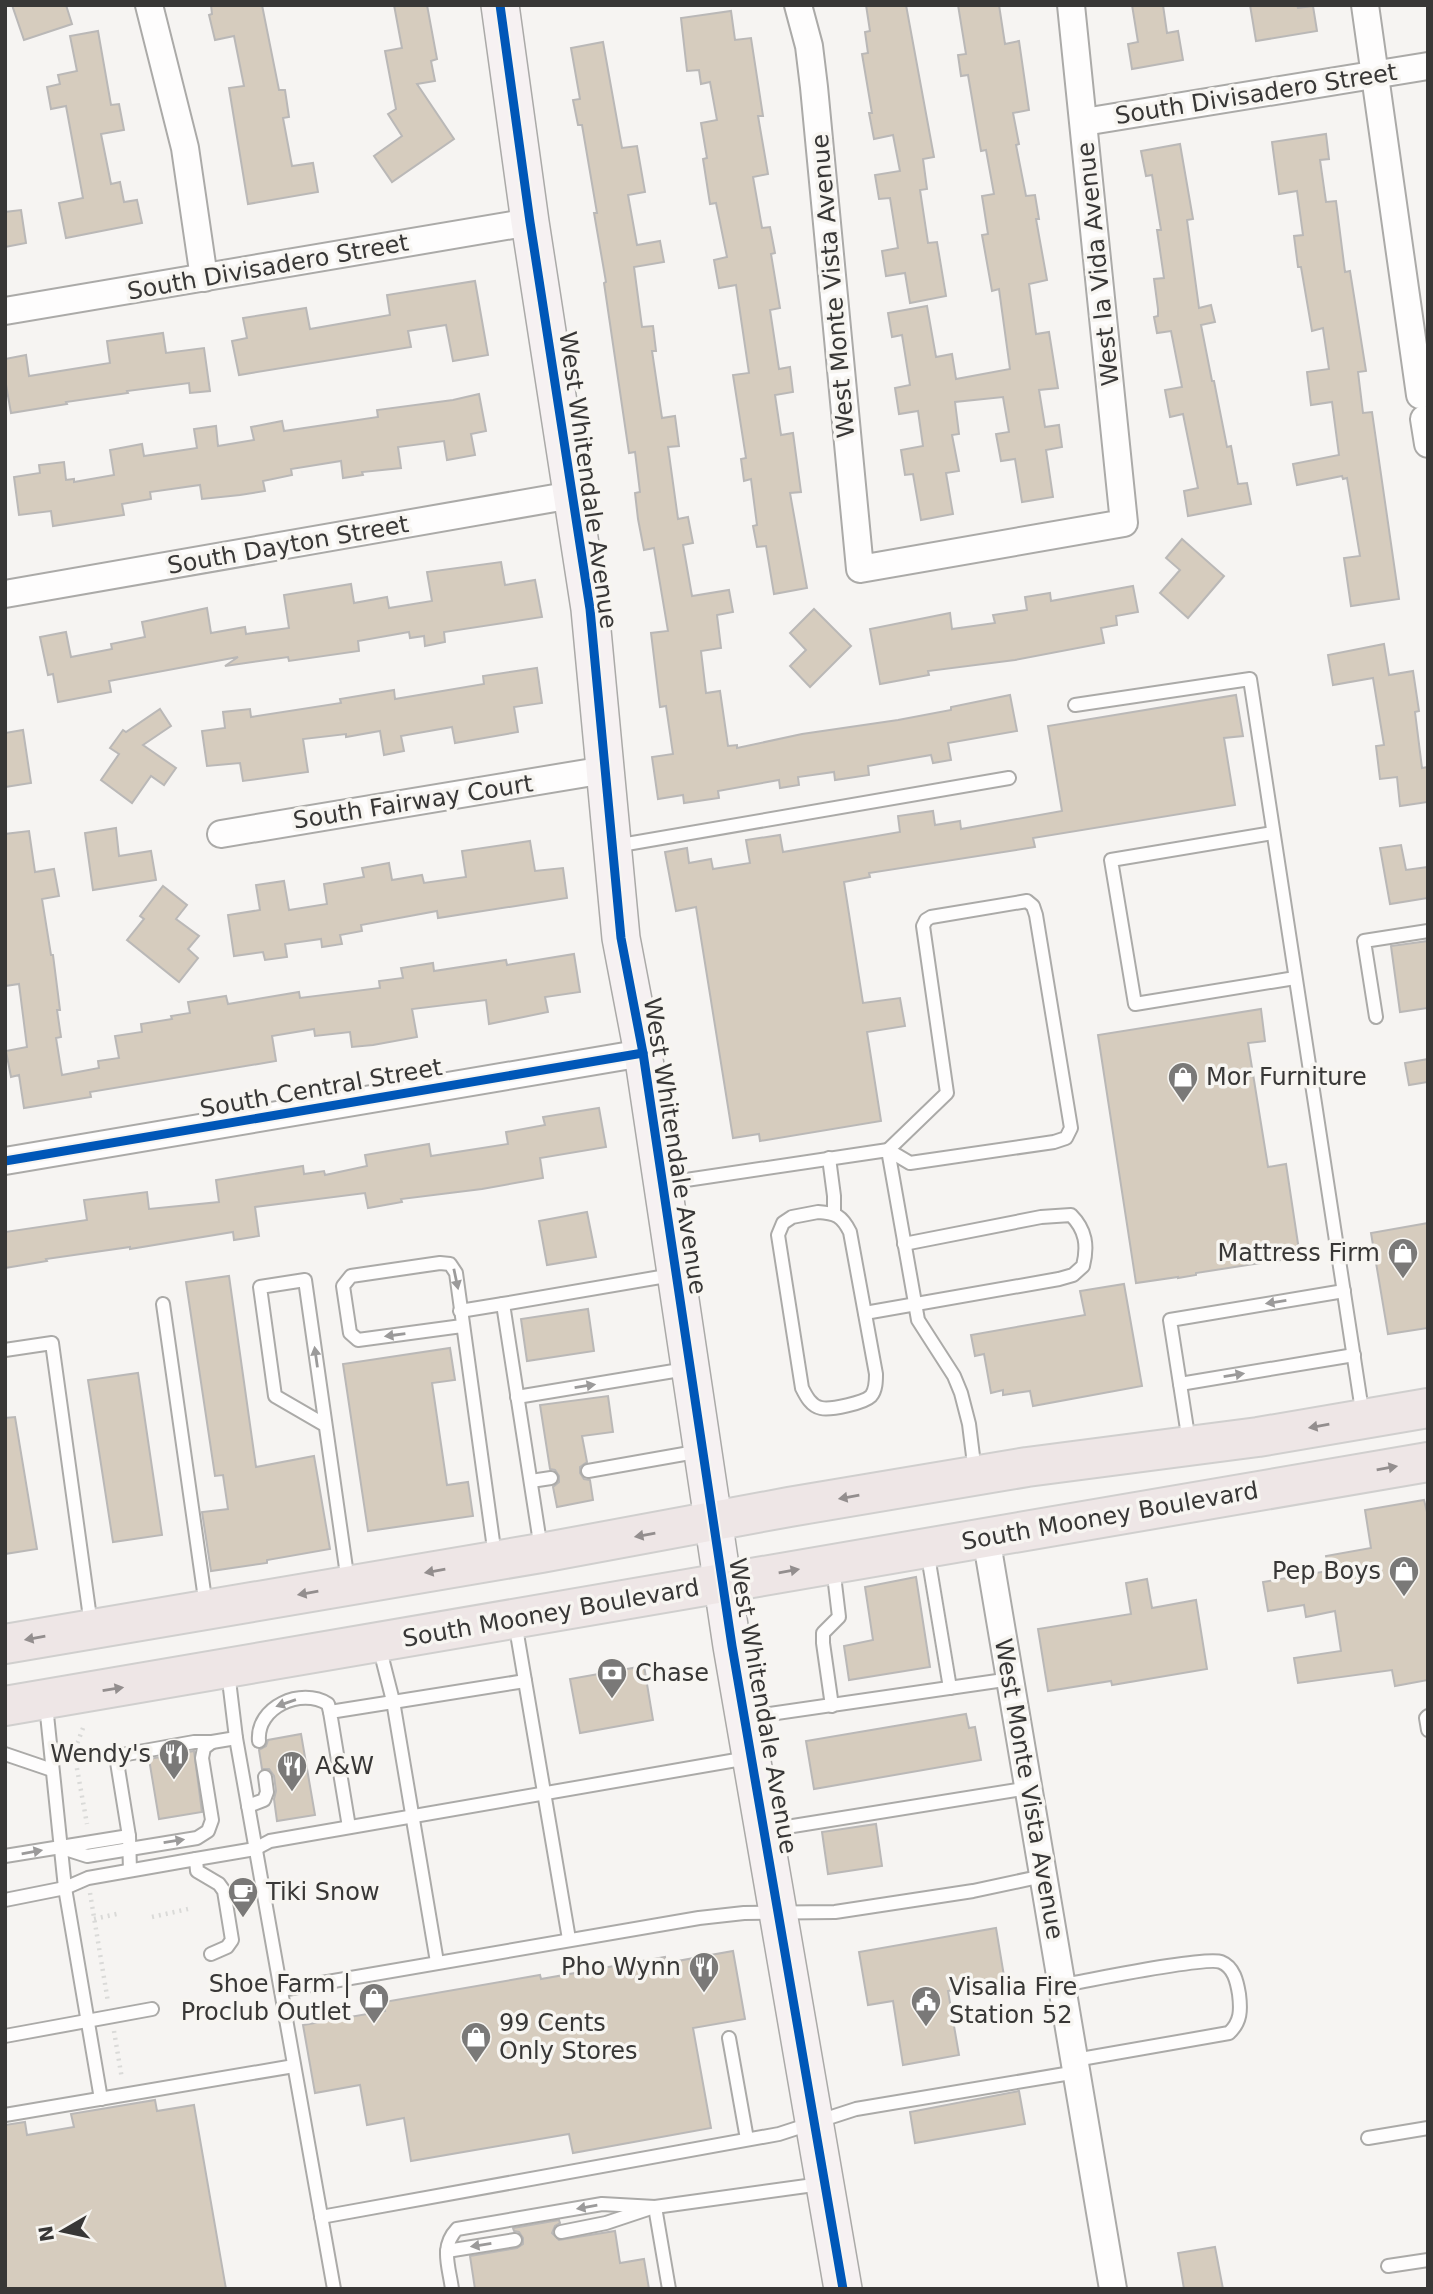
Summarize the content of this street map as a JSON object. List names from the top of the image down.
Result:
{
  "streets": {
    "main road": ["South Mooney Boulevard"],
    "street": [
      "South Divisadero Street",
      "West la Vida Avenue",
      "West Monte Vista Avenue",
      "West Whitendale Avenue",
      "South Dayton Street",
      "South Fairway Court",
      "South Central Street"
    ]
  },
  "crossings": [
    ["South Divisadero Street", "West la Vida Avenue"],
    ["South Divisadero Street", "West Whitendale Avenue"],
    ["West la Vida Avenue", "West Monte Vista Avenue"],
    ["West Monte Vista Avenue", "South Mooney Boulevard"],
    ["West Whitendale Avenue", "South Dayton Street"],
    ["West Whitendale Avenue", "South Fairway Court"],
    ["West Whitendale Avenue", "South Central Street"],
    ["West Whitendale Avenue", "South Mooney Boulevard"]
  ],
  "places": {
    "shop": [
      "Mor Furniture",
      "Mattress Firm",
      "Pep Boys",
      "Shoe Farm | Proclub Outlet",
      "99 Cents Only Stores"
    ],
    "bank": ["Chase"],
    "restaurant": ["Wendy's", "A&W", "Pho Wynn"],
    "cafe": ["Tiki Snow"],
    "public building": ["Visalia Fire Station 52"]
  },
  "north": "left"
}
